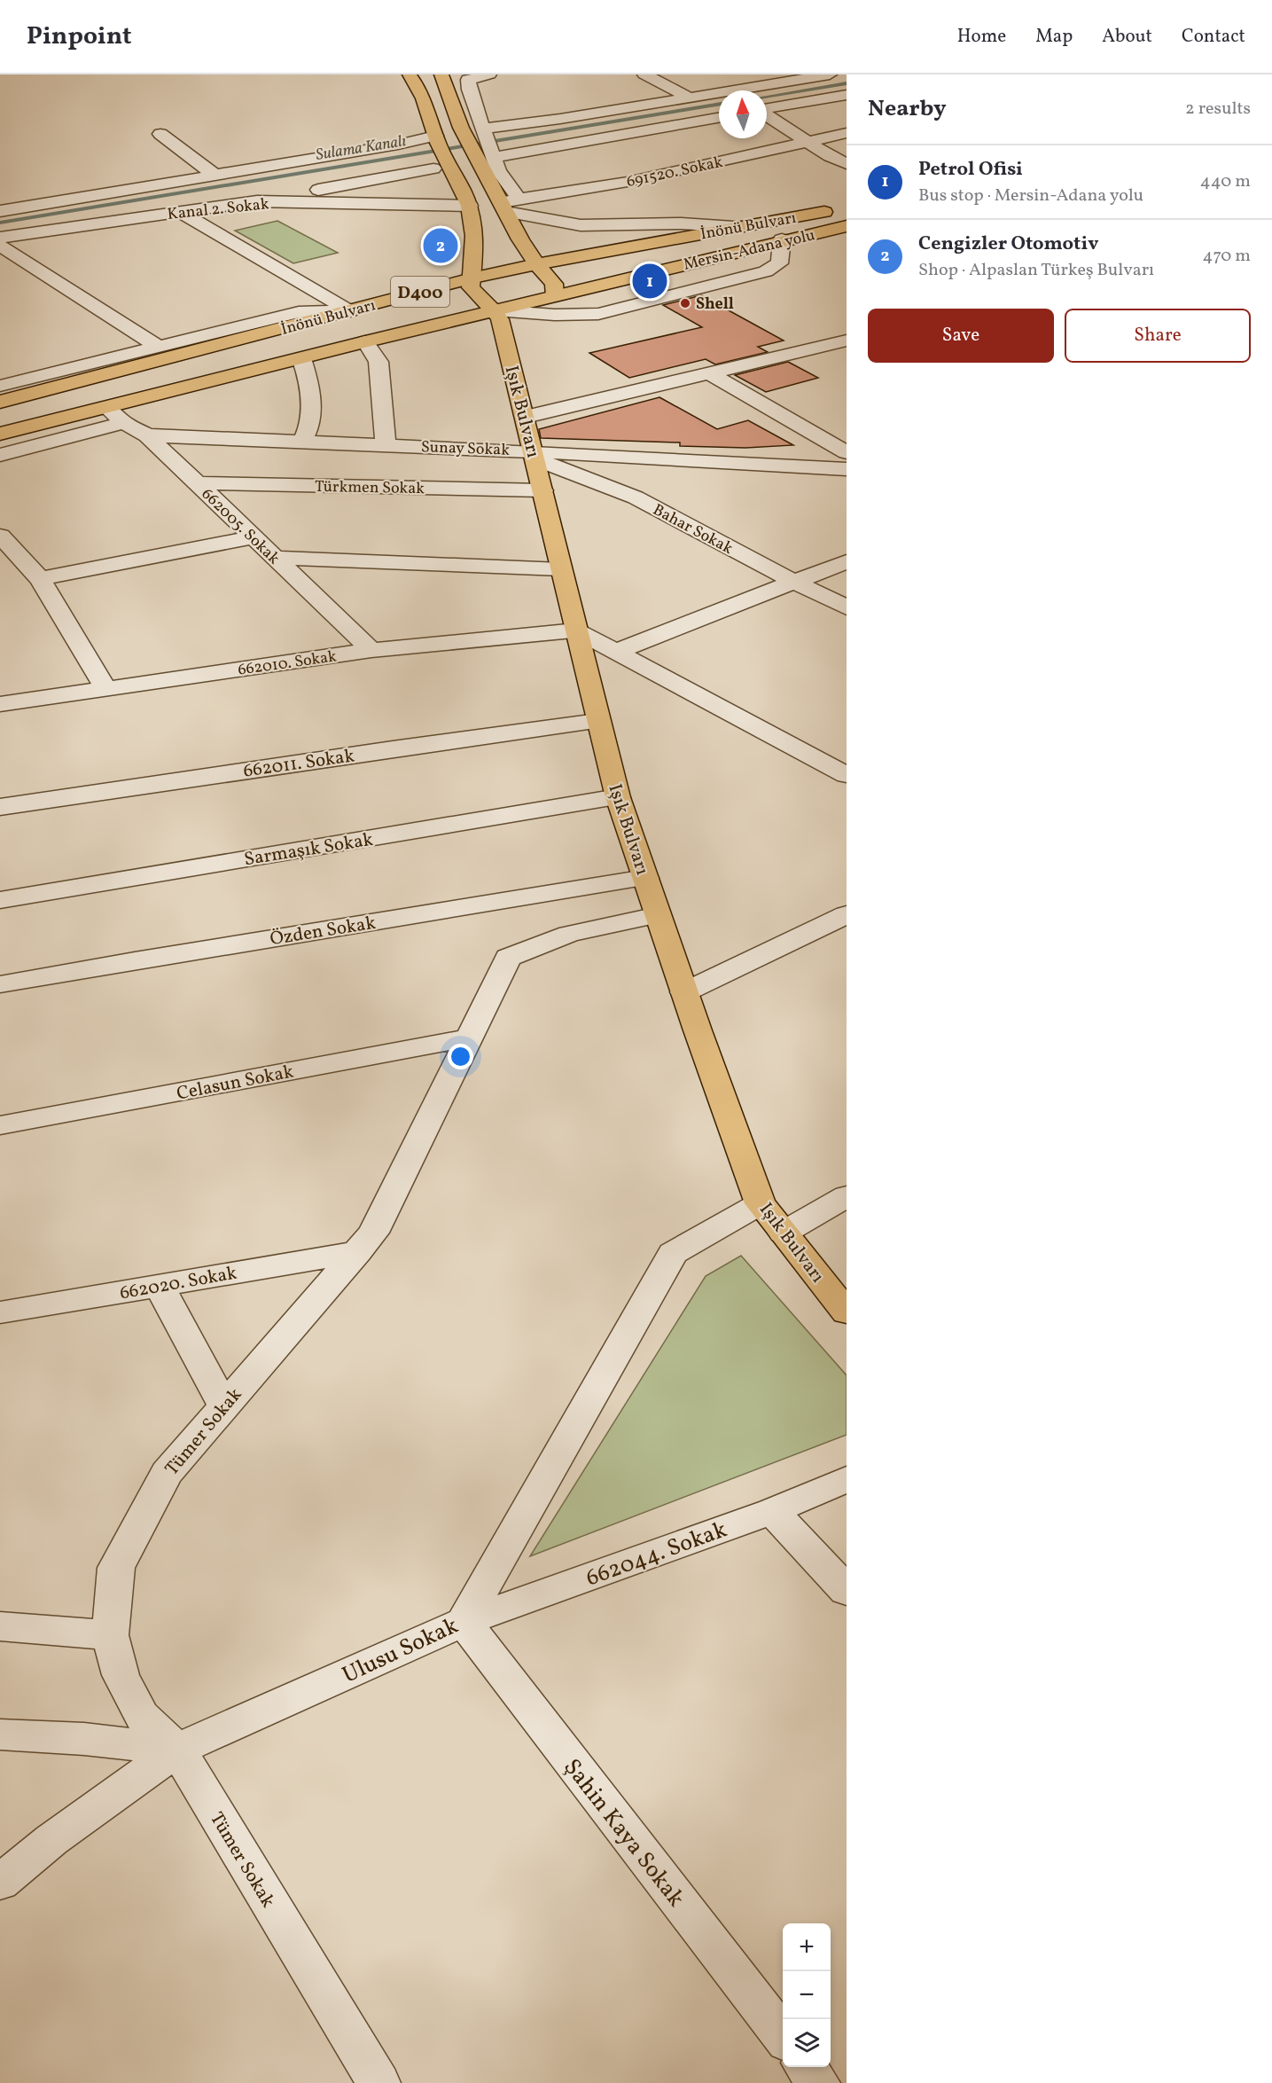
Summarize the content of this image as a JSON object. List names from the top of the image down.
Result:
{
  "streets": {
    "main road": [
      "İnönü Bulvarı",
      "Mersin-Adana yolu",
      "D400",
      "Işık Bulvarı"
    ],
    "street": [
      "691520. Sokak",
      "Kanal 2. Sokak",
      "Sunay Sokak",
      "Türkmen Sokak",
      "662005. Sokak",
      "Bahar Sokak",
      "662010. Sokak",
      "662011. Sokak",
      "Sarmaşık Sokak",
      "Özden Sokak",
      "Celasun Sokak",
      "662020. Sokak",
      "Tümer Sokak",
      "662044. Sokak",
      "Ulusu Sokak",
      "Şahin Kaya Sokak"
    ]
  },
  "crossings": [
    ["İnönü Bulvarı", "Mersin-Adana yolu"],
    ["İnönü Bulvarı", "Işık Bulvarı"],
    ["İnönü Bulvarı", "662005. Sokak"],
    ["Mersin-Adana yolu", "Işık Bulvarı"],
    ["Işık Bulvarı", "Sunay Sokak"],
    ["Işık Bulvarı", "Türkmen Sokak"],
    ["Işık Bulvarı", "Bahar Sokak"],
    ["Işık Bulvarı", "662010. Sokak"],
    ["Işık Bulvarı", "662011. Sokak"],
    ["Işık Bulvarı", "Sarmaşık Sokak"],
    ["Işık Bulvarı", "Özden Sokak"],
    ["Işık Bulvarı", "Tümer Sokak"],
    ["Işık Bulvarı", "Ulusu Sokak"],
    ["Sunay Sokak", "662005. Sokak"],
    ["Sunay Sokak", "Bahar Sokak"],
    ["Türkmen Sokak", "662005. Sokak"],
    ["662005. Sokak", "662010. Sokak"],
    ["Celasun Sokak", "Tümer Sokak"],
    ["662020. Sokak", "Tümer Sokak"],
    ["Tümer Sokak", "Ulusu Sokak"],
    ["662044. Sokak", "Ulusu Sokak"],
    ["662044. Sokak", "Şahin Kaya Sokak"],
    ["Ulusu Sokak", "Şahin Kaya Sokak"]
  ],
  "water": ["Sulama Kanalı"],
  "places": ["Shell"],
  "north": "top",
  "page": {
    "header": "Pinpoint",
    "nav": [
      "Home",
      "Map",
      "About",
      "Contact"
    ],
    "heading": ["Nearby", "2 results"],
    "list": [
      {
        "mark": "1",
        "name": "Petrol Ofisi",
        "note": "Bus stop · Mersin-Adana yolu",
        "value": "440 m"
      },
      {
        "mark": "2",
        "name": "Cengizler Otomotiv",
        "note": "Shop · Alpaslan Türkeş Bulvarı",
        "value": "470 m"
      }
    ],
    "pins": ["2", "1"],
    "buttons": ["Save", "Share"],
    "map_buttons": ["+", "−"]
  }
}
